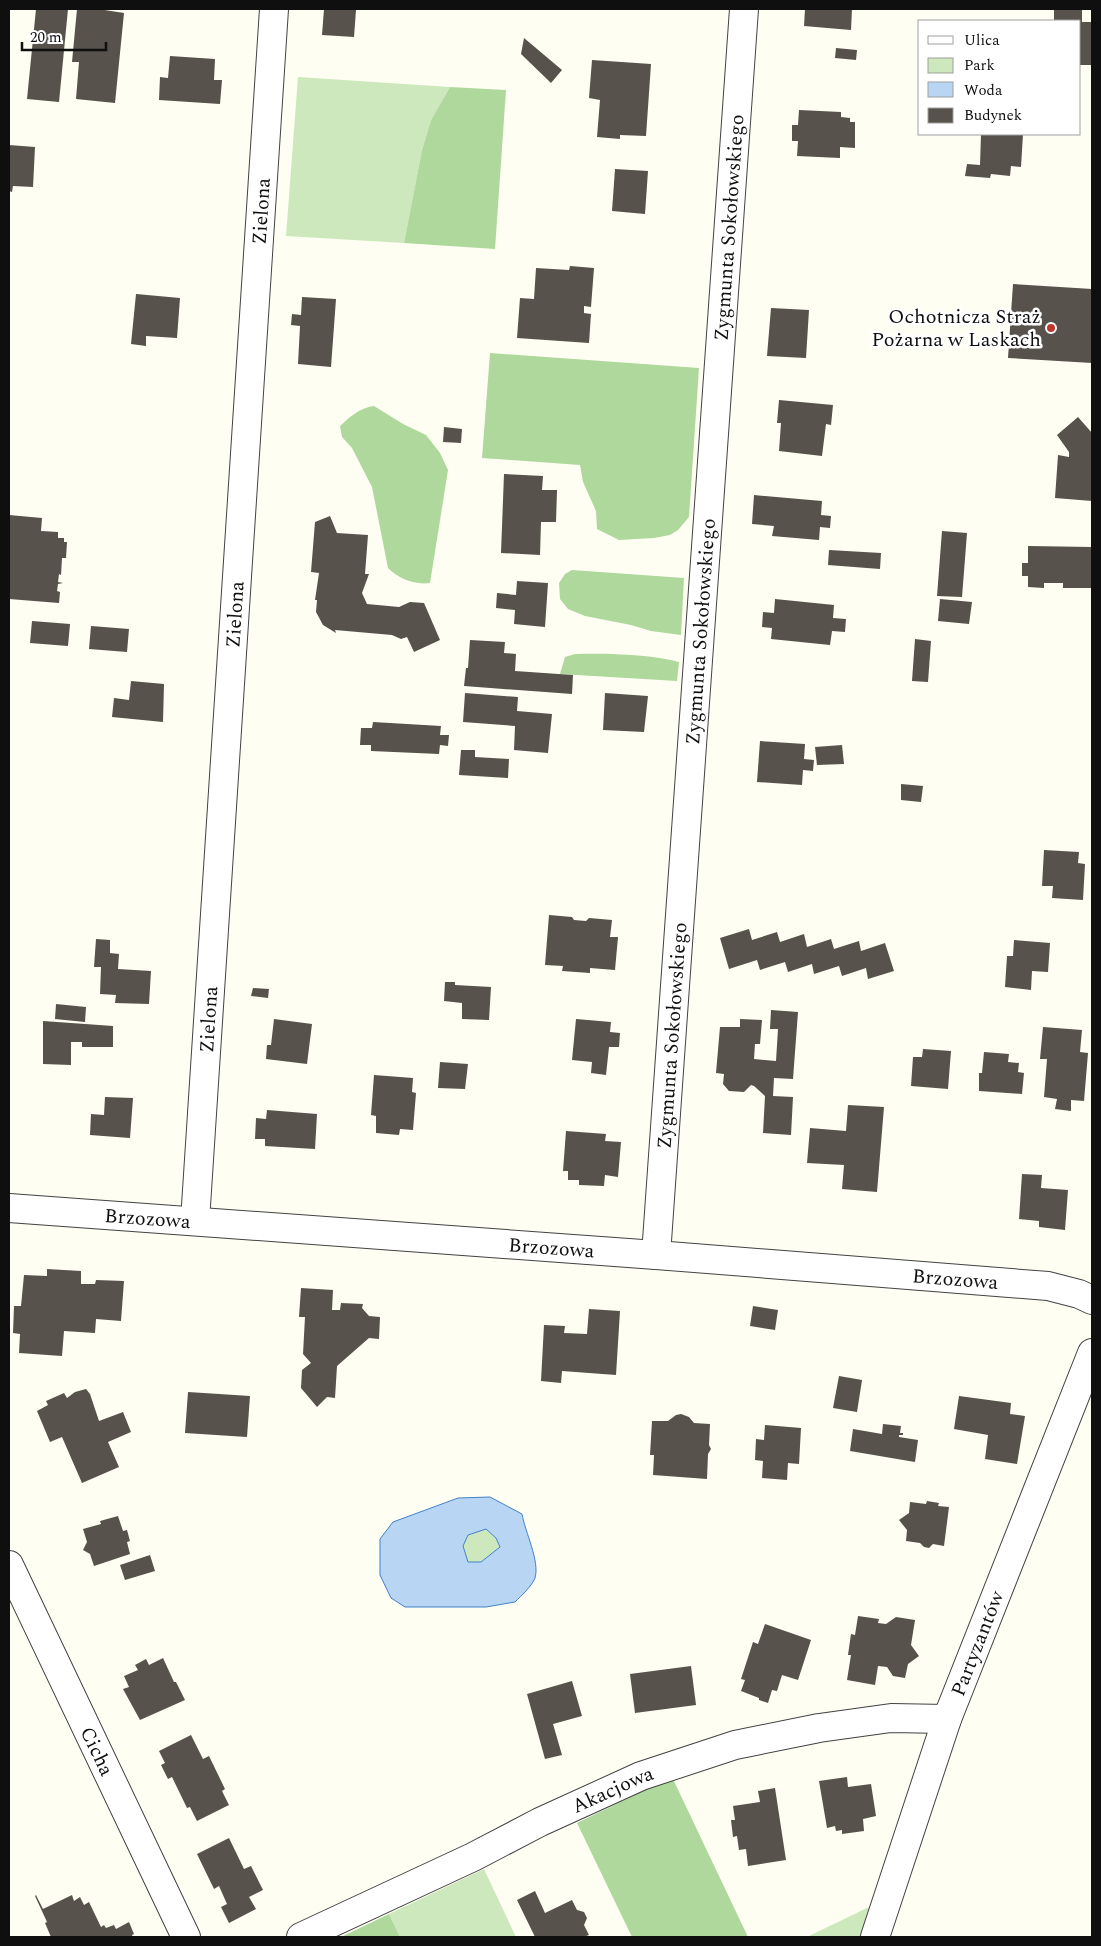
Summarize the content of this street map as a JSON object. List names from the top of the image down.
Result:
{
  "streets": {
    "street": [
      "Zielona",
      "Zygmunta Sokołowskiego",
      "Brzozowa",
      "Partyzantów",
      "Cicha",
      "Akacjowa"
    ]
  },
  "crossings": [
    ["Zielona", "Brzozowa"],
    ["Zygmunta Sokołowskiego", "Brzozowa"],
    ["Partyzantów", "Akacjowa"]
  ],
  "places": ["Ochotnicza Straż Pożarna w Laskach"],
  "legend": [
    "Ulica",
    "Park",
    "Woda",
    "Budynek"
  ],
  "scale_bar": "20 m"
}
